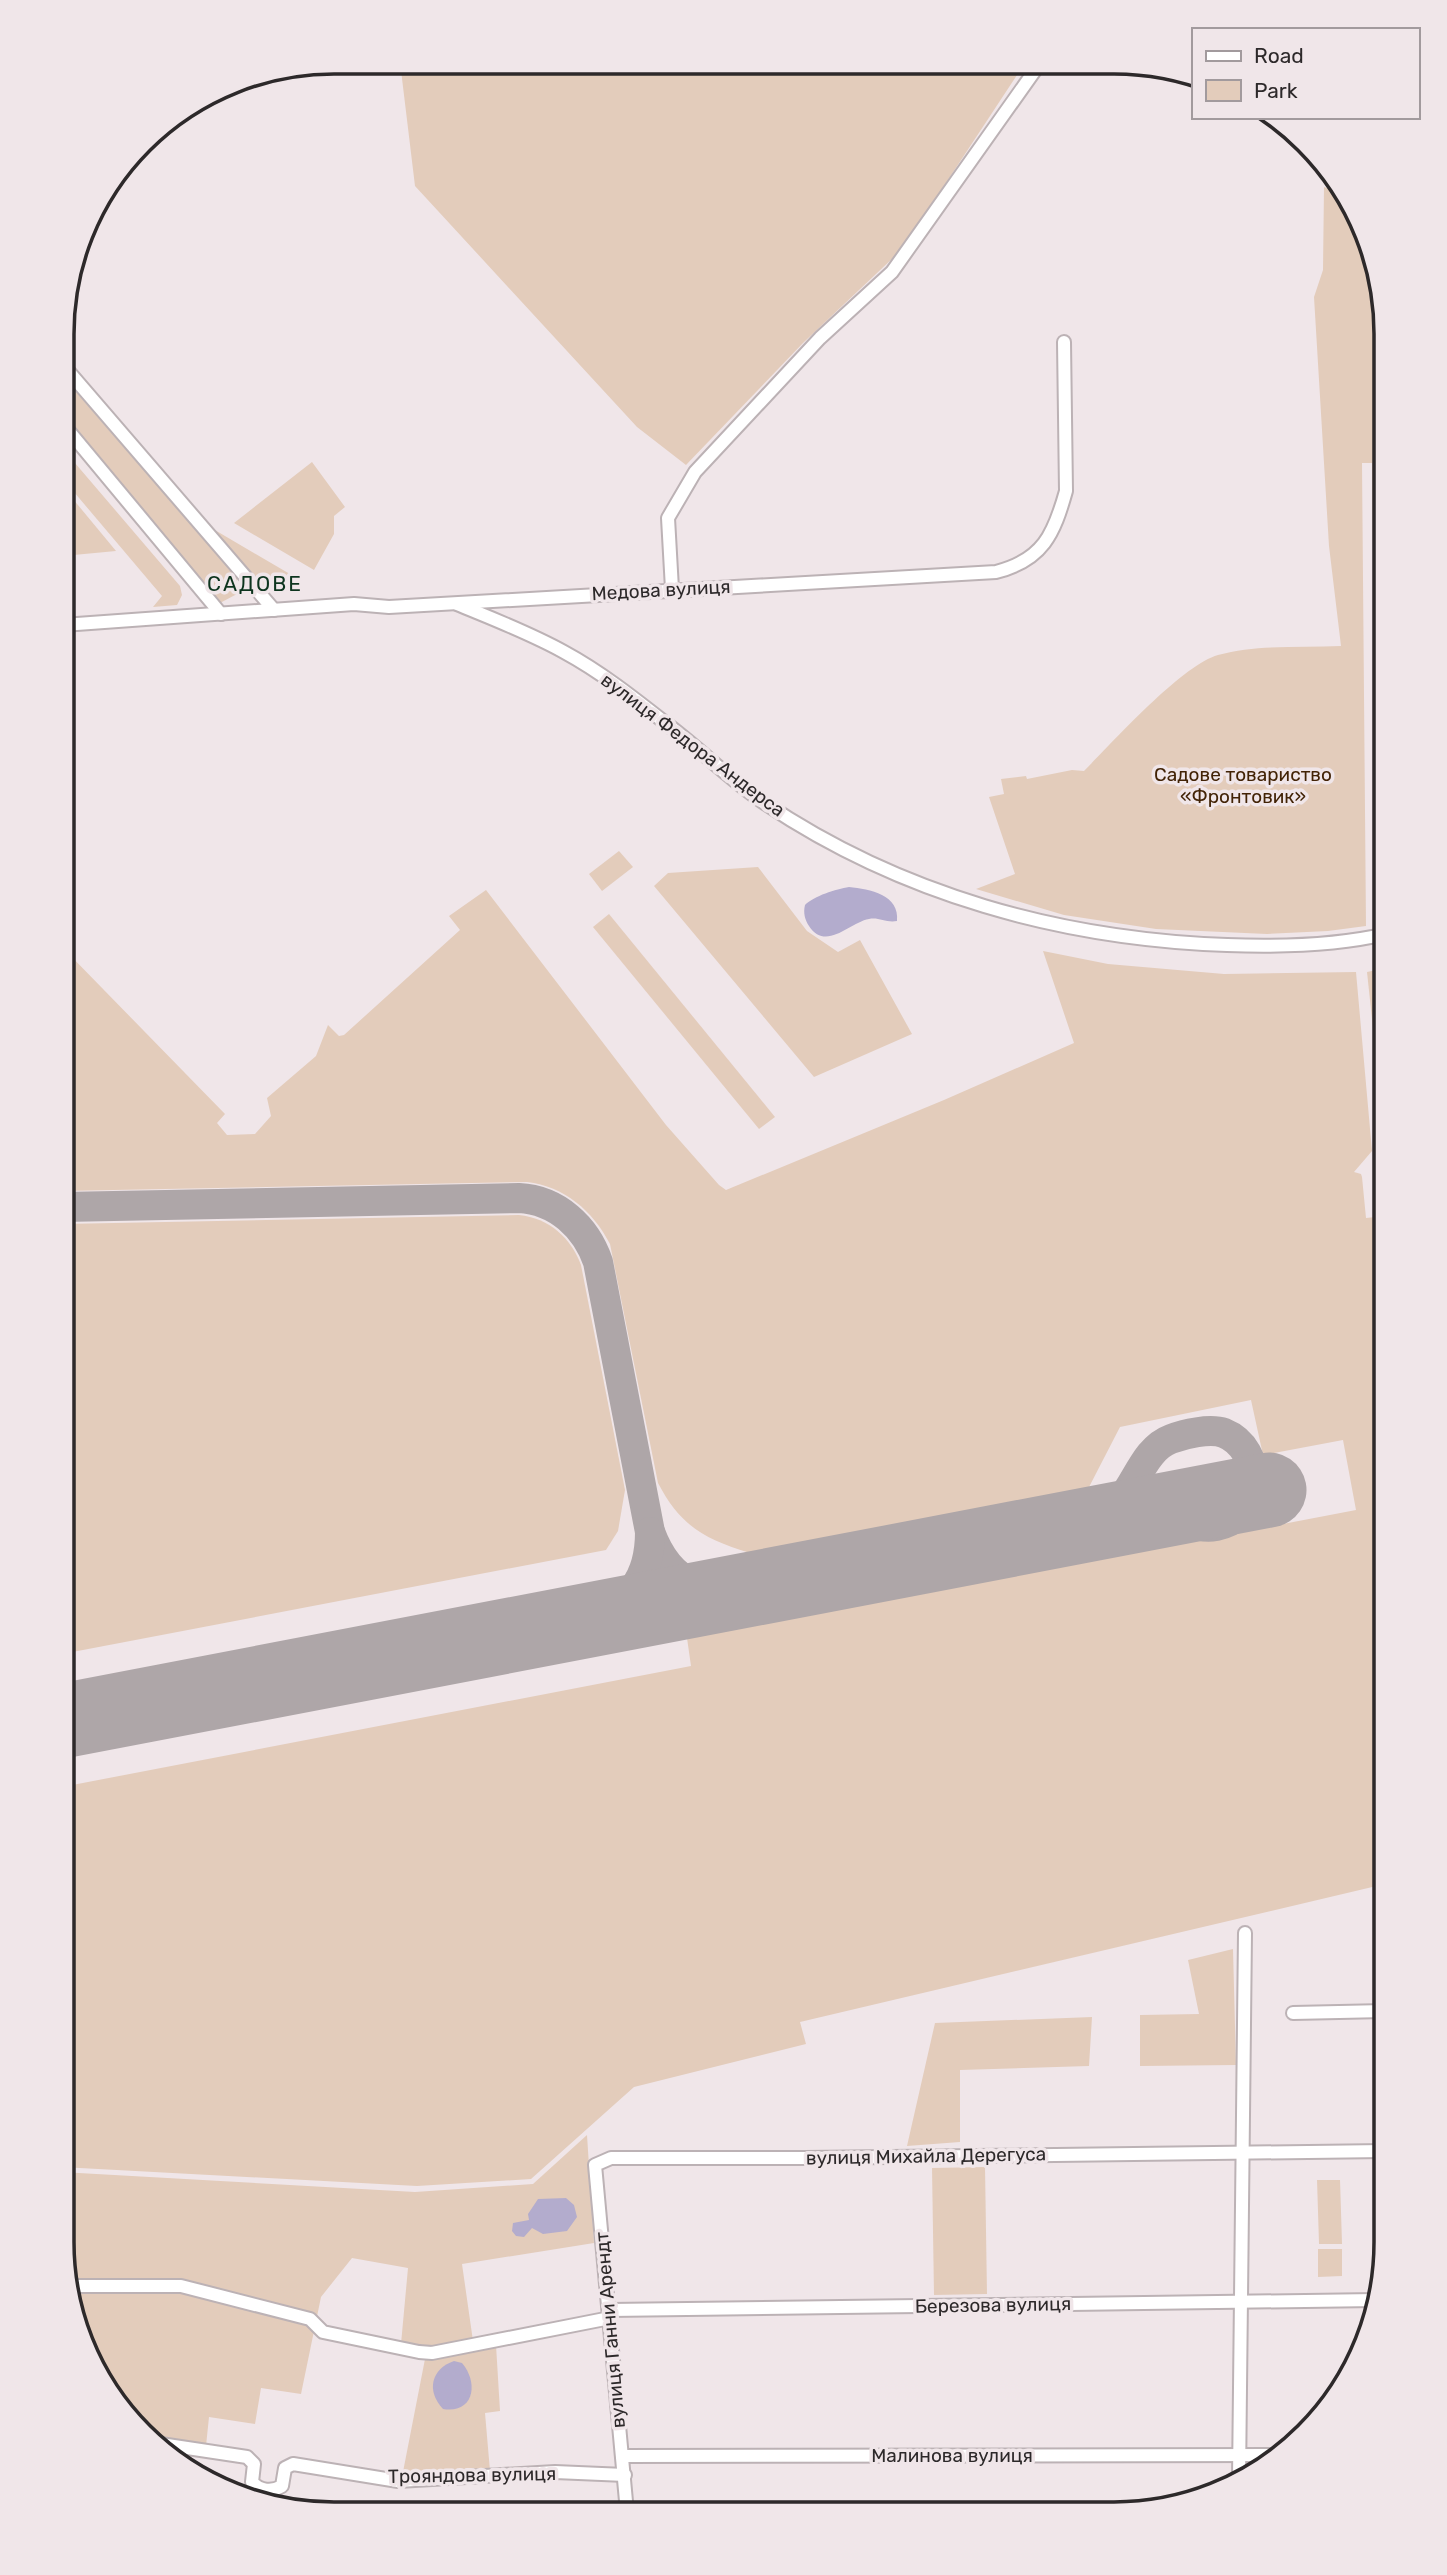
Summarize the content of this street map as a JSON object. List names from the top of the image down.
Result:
{
  "streets": {
    "street": [
      "Медова вулиця",
      "вулиця Федора Андерса",
      "вулиця Михайла Дерегуса",
      "Березова вулиця",
      "вулиця Ганни Арендт",
      "Малинова вулиця",
      "Трояндова вулиця"
    ]
  },
  "crossings": [
    ["Медова вулиця", "вулиця Федора Андерса"],
    ["вулиця Михайла Дерегуса", "вулиця Ганни Арендт"],
    ["Березова вулиця", "вулиця Ганни Арендт"],
    ["вулиця Ганни Арендт", "Малинова вулиця"],
    ["вулиця Ганни Арендт", "Трояндова вулиця"]
  ],
  "districts": ["САДОВЕ"],
  "parks": ["Садове товариство «Фронтовик»"],
  "legend": ["Road", "Park"]
}
